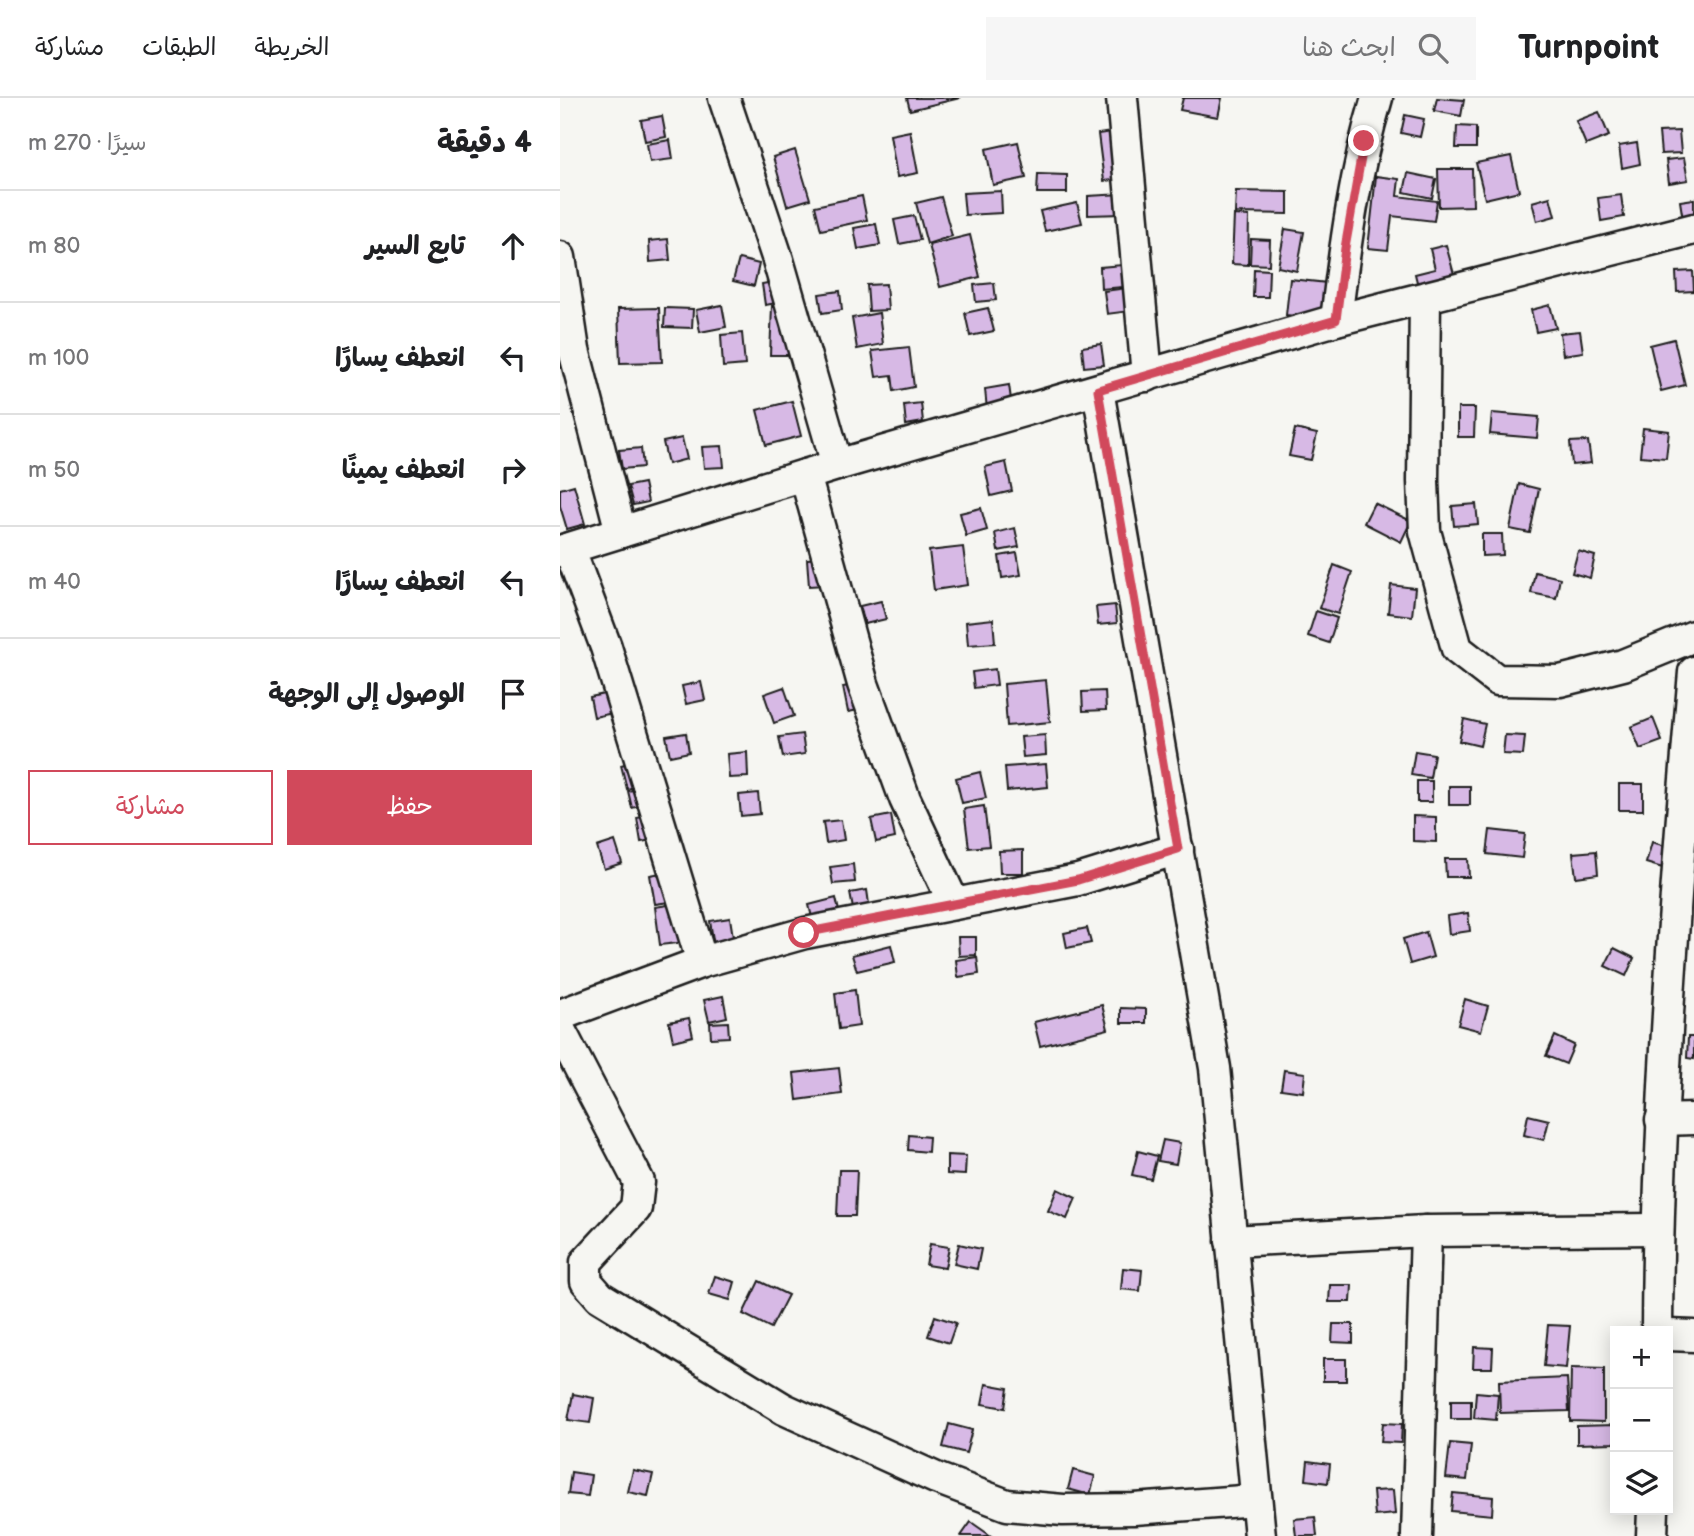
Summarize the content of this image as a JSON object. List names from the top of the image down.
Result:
{
  "page": {
    "header": "Turnpoint",
    "search": "ابحث هنا",
    "nav": ["الخريطة", "الطبقات", "مشاركة"],
    "heading": ["4 دقيقة", "سيرًا · 270 m"],
    "list": [
      ["تابع السير", "80 m"],
      ["انعطف يسارًا", "100 m"],
      ["انعطف يمينًا", "50 m"],
      ["انعطف يسارًا", "40 m"],
      "الوصول إلى الوجهة"
    ],
    "buttons": ["حفظ", "مشاركة"],
    "map_buttons": ["+", "−"]
  }
}
